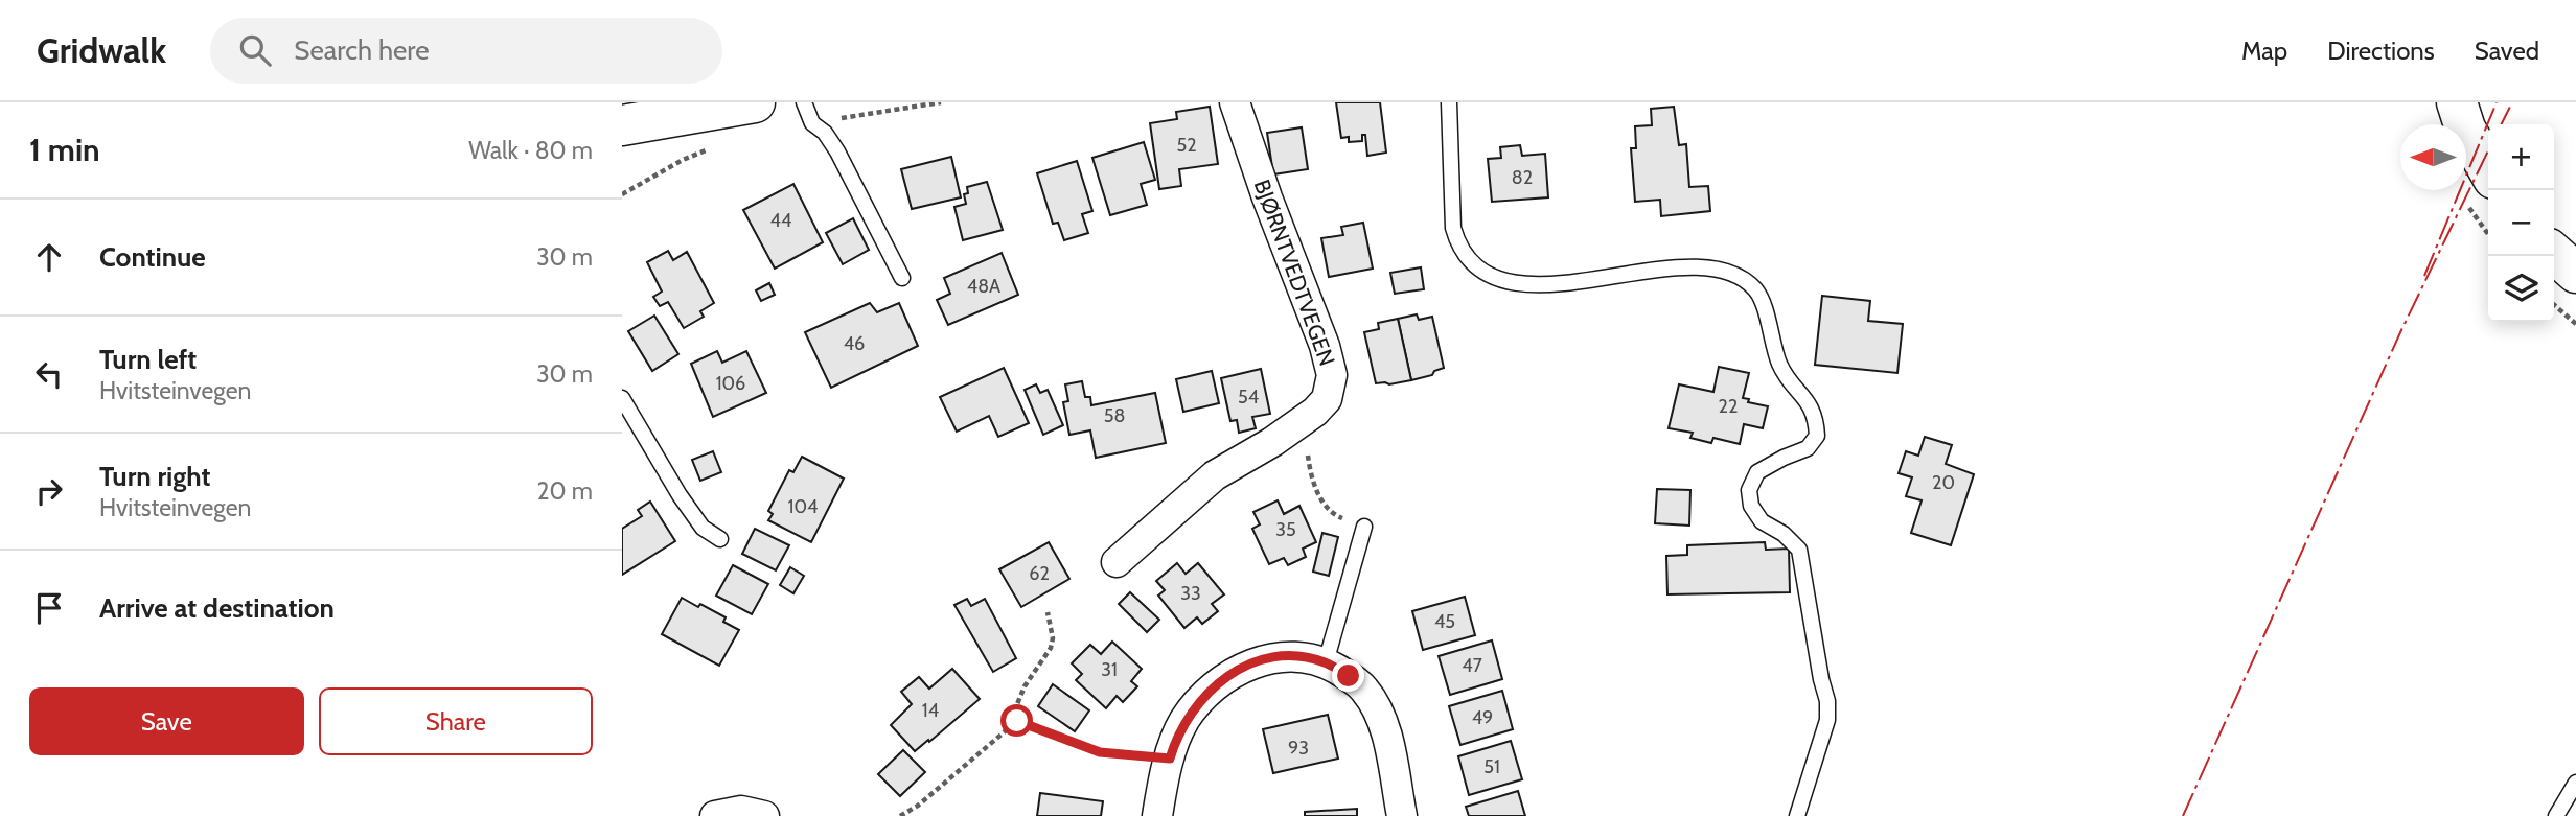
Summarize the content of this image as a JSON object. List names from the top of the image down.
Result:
{
  "streets": {
    "street": ["BJØRNTVEDTVEGEN"]
  },
  "house_numbers": [
    "52",
    "82",
    "44",
    "48A",
    "46",
    "106",
    "54",
    "22",
    "58",
    "20",
    "104",
    "35",
    "62",
    "33",
    "45",
    "47",
    "31",
    "14",
    "49",
    "93",
    "51"
  ],
  "north": "left",
  "page": {
    "header": "Gridwalk",
    "search": "Search here",
    "nav": ["Map", "Directions", "Saved"],
    "heading": ["1 min", "Walk · 80 m"],
    "map_buttons": ["+", "−"],
    "list": [
      ["Continue", "30 m"],
      ["Turn left", "Hvitsteinvegen", "30 m"],
      ["Turn right", "Hvitsteinvegen", "20 m"],
      "Arrive at destination"
    ],
    "buttons": ["Save", "Share"]
  }
}
